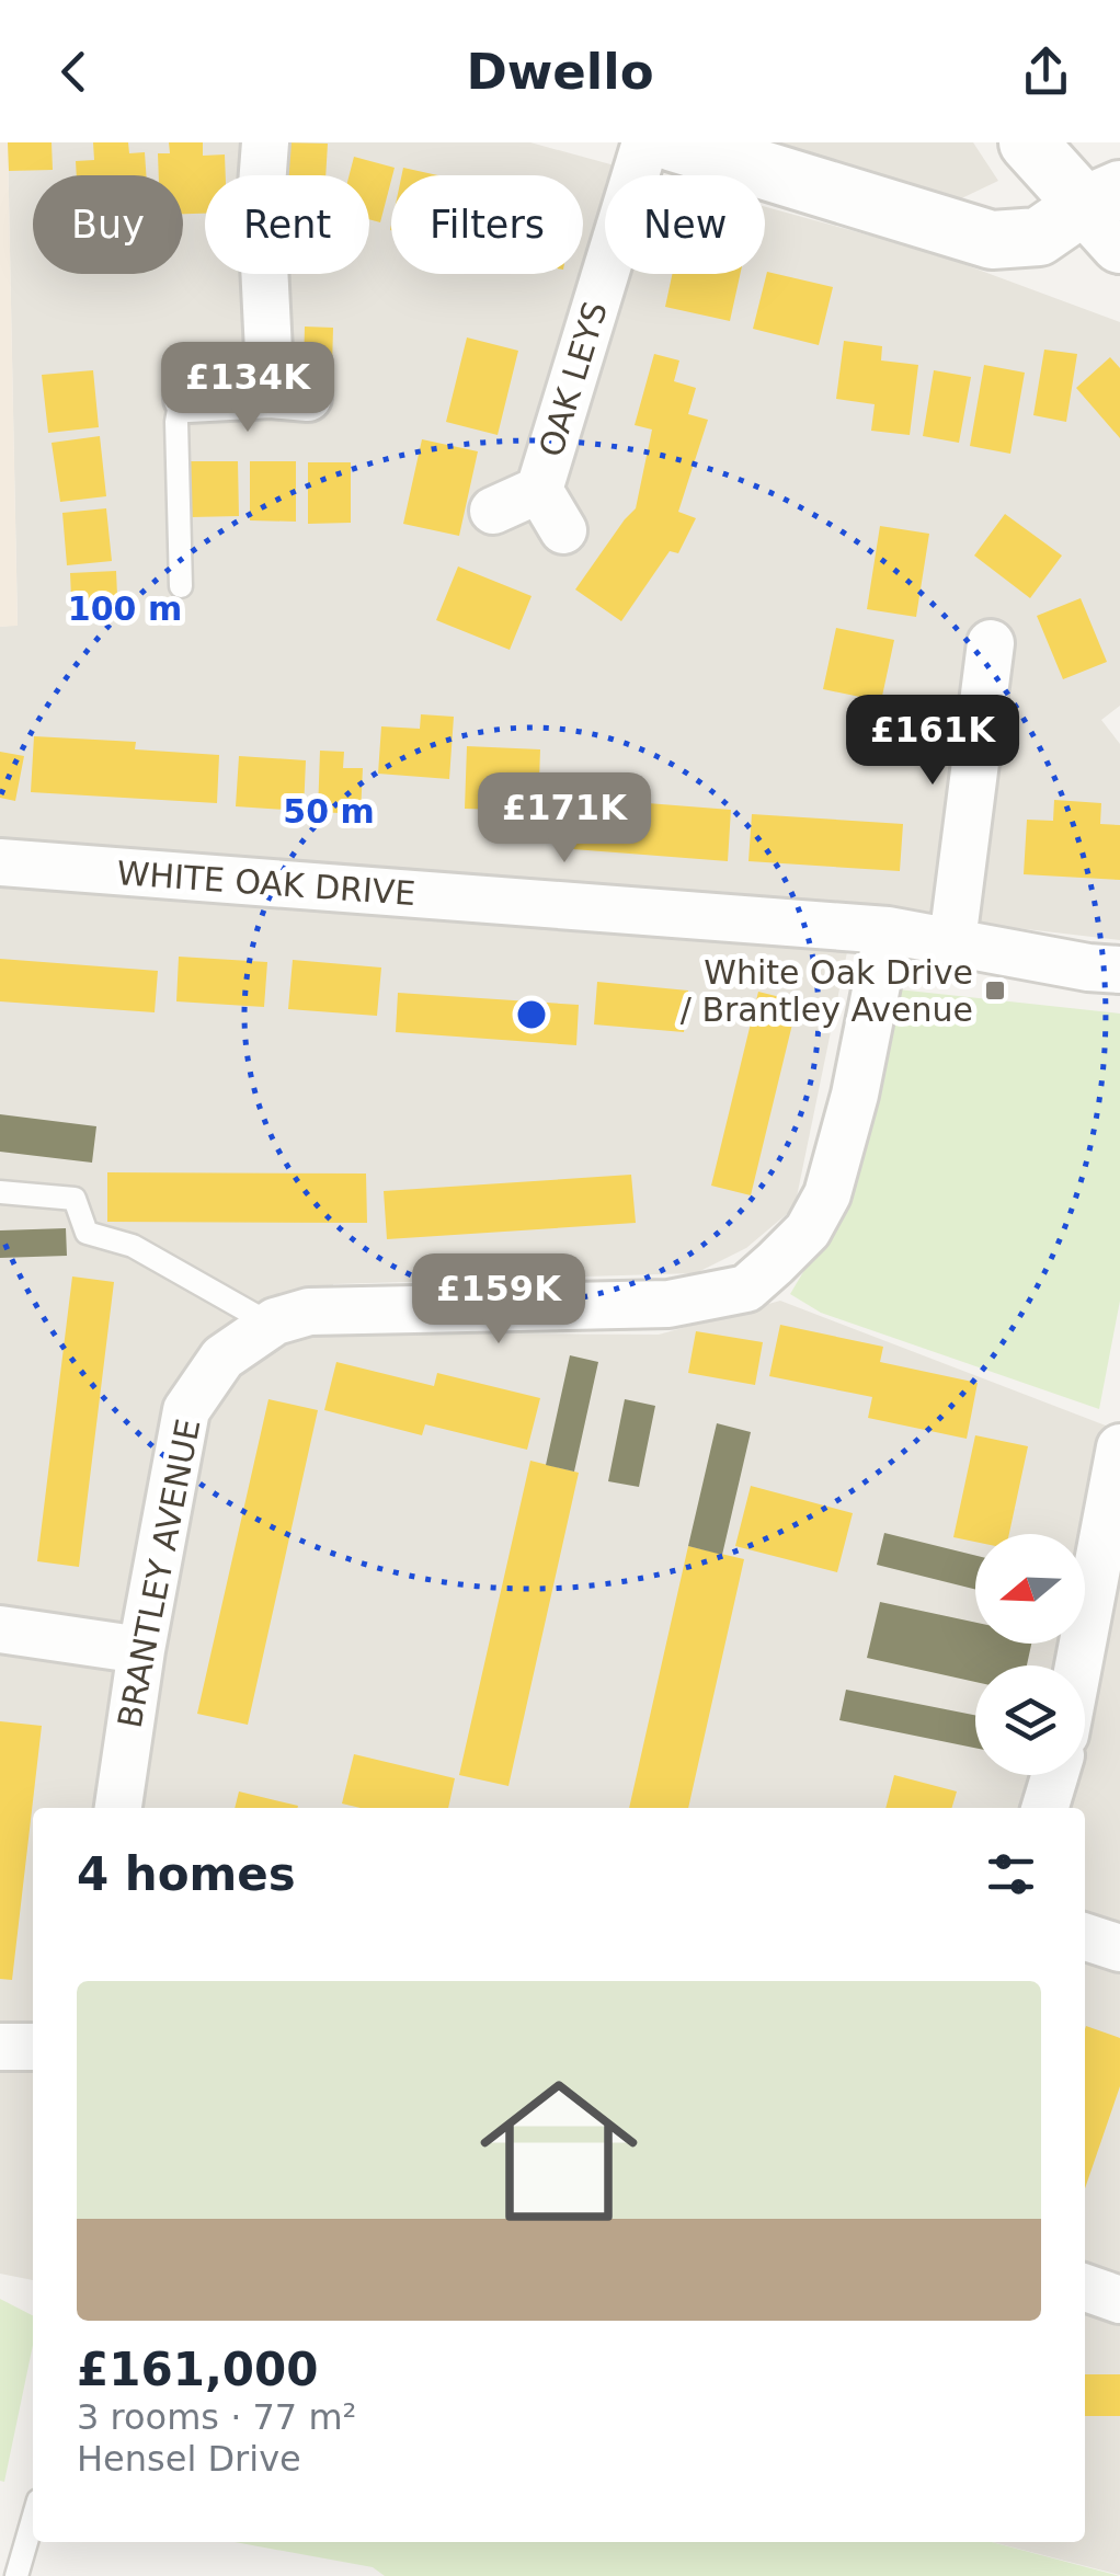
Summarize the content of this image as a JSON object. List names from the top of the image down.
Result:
{
  "streets": {
    "street": ["OAK LEYS", "WHITE OAK DRIVE", "BRANTLEY AVENUE"]
  },
  "crossings": [
    ["WHITE OAK DRIVE", "BRANTLEY AVENUE"]
  ],
  "places": {
    "transit": ["White Oak Drive / Brantley Avenue"]
  },
  "north": "left",
  "page": {
    "header": "Dwello",
    "chip": [
      "Buy",
      "Rent",
      "Filters",
      "New"
    ],
    "price": [
      "£134K",
      "£161K",
      "£171K",
      "£159K"
    ],
    "heading": "4 homes",
    "list": [
      {
        "name": "£161,000",
        "note": "3 rooms · 77 m² · Hensel Drive"
      }
    ]
  },
  "rings": ["100 m", "50 m"]
}
